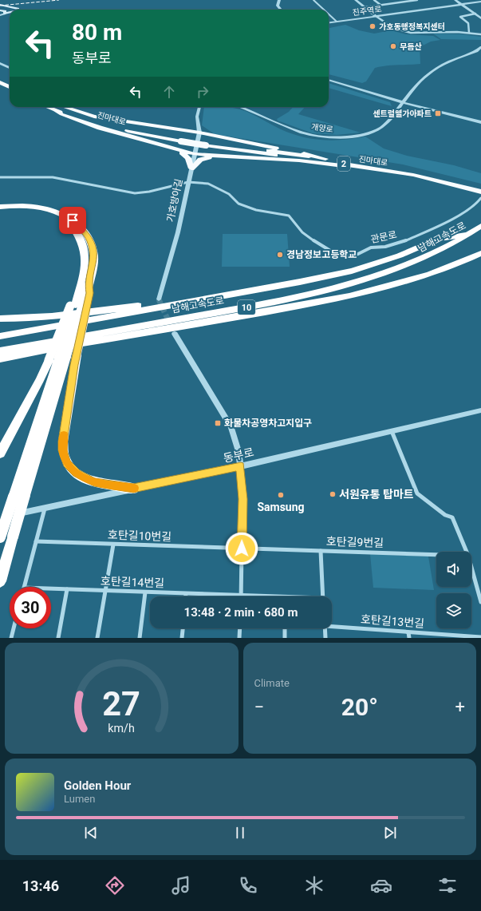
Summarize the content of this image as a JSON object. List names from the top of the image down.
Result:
{
  "streets": {
    "highway": [
      "진마대로",
      "2",
      "남해고속도로",
      "10"
    ],
    "street": [
      "진주역로",
      "개양로",
      "가호방아길",
      "관문로",
      "동부로",
      "호탄길10번길",
      "호탄길9번길",
      "호탄길14번길",
      "호탄길13번길"
    ]
  },
  "crossings": [
    ["진마대로", "2"],
    ["가호방아길", "관문로"],
    ["호탄길10번길", "호탄길9번길"]
  ],
  "places": {
    "other": [
      "가호동행정복지센터",
      "무듬산",
      "경남정보고등학교",
      "서원유통 탑마트",
      "Samsung"
    ],
    "transit": ["센트럴웰가아파트", "화물차공영차고지입구"]
  },
  "page": {
    "turn": ["80 m", "동부로"],
    "limit": "30",
    "trip": "13:48 · 2 min · 680 m",
    "tile": "Climate",
    "heat": ["−", "20°", "+"],
    "song": ["Golden Hour", "Lumen"],
    "tabs": "13:46",
    "gauge": ["27", "km/h"]
  }
}
